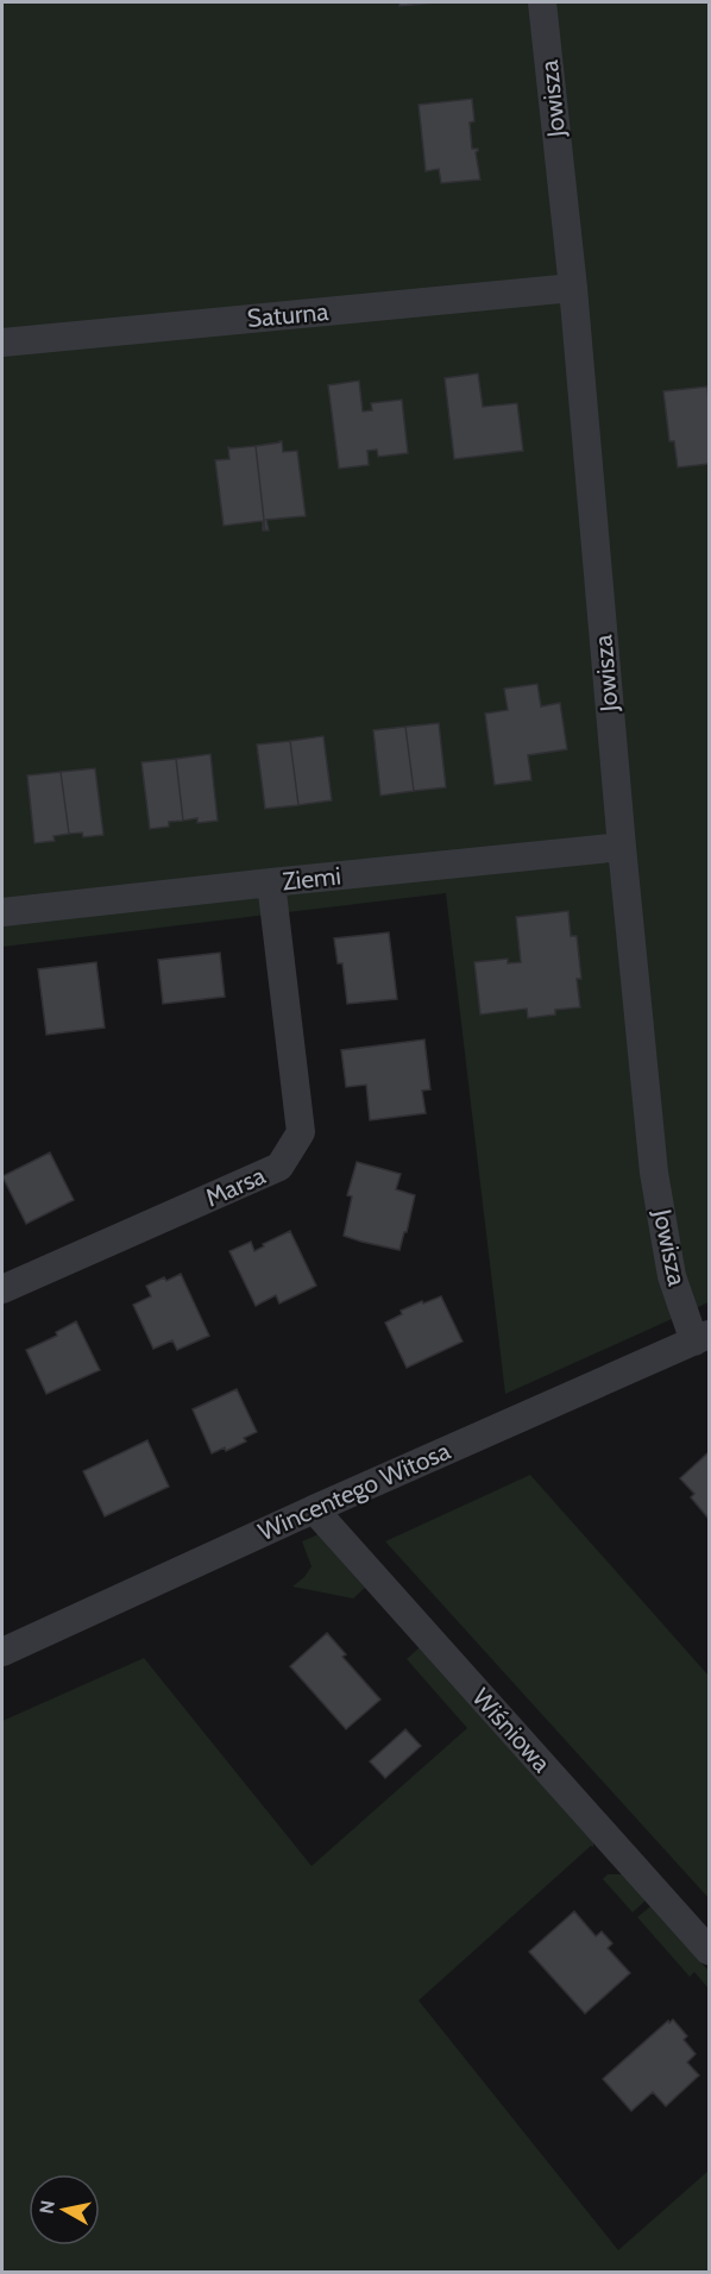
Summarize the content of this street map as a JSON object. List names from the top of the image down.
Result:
{
  "streets": {
    "street": [
      "Jowisza",
      "Saturna",
      "Ziemi",
      "Marsa",
      "Wincentego Witosa",
      "Wiśniowa"
    ]
  },
  "crossings": [
    ["Jowisza", "Saturna"],
    ["Jowisza", "Ziemi"],
    ["Jowisza", "Wincentego Witosa"],
    ["Ziemi", "Marsa"],
    ["Wincentego Witosa", "Wiśniowa"]
  ],
  "north": "left"
}
